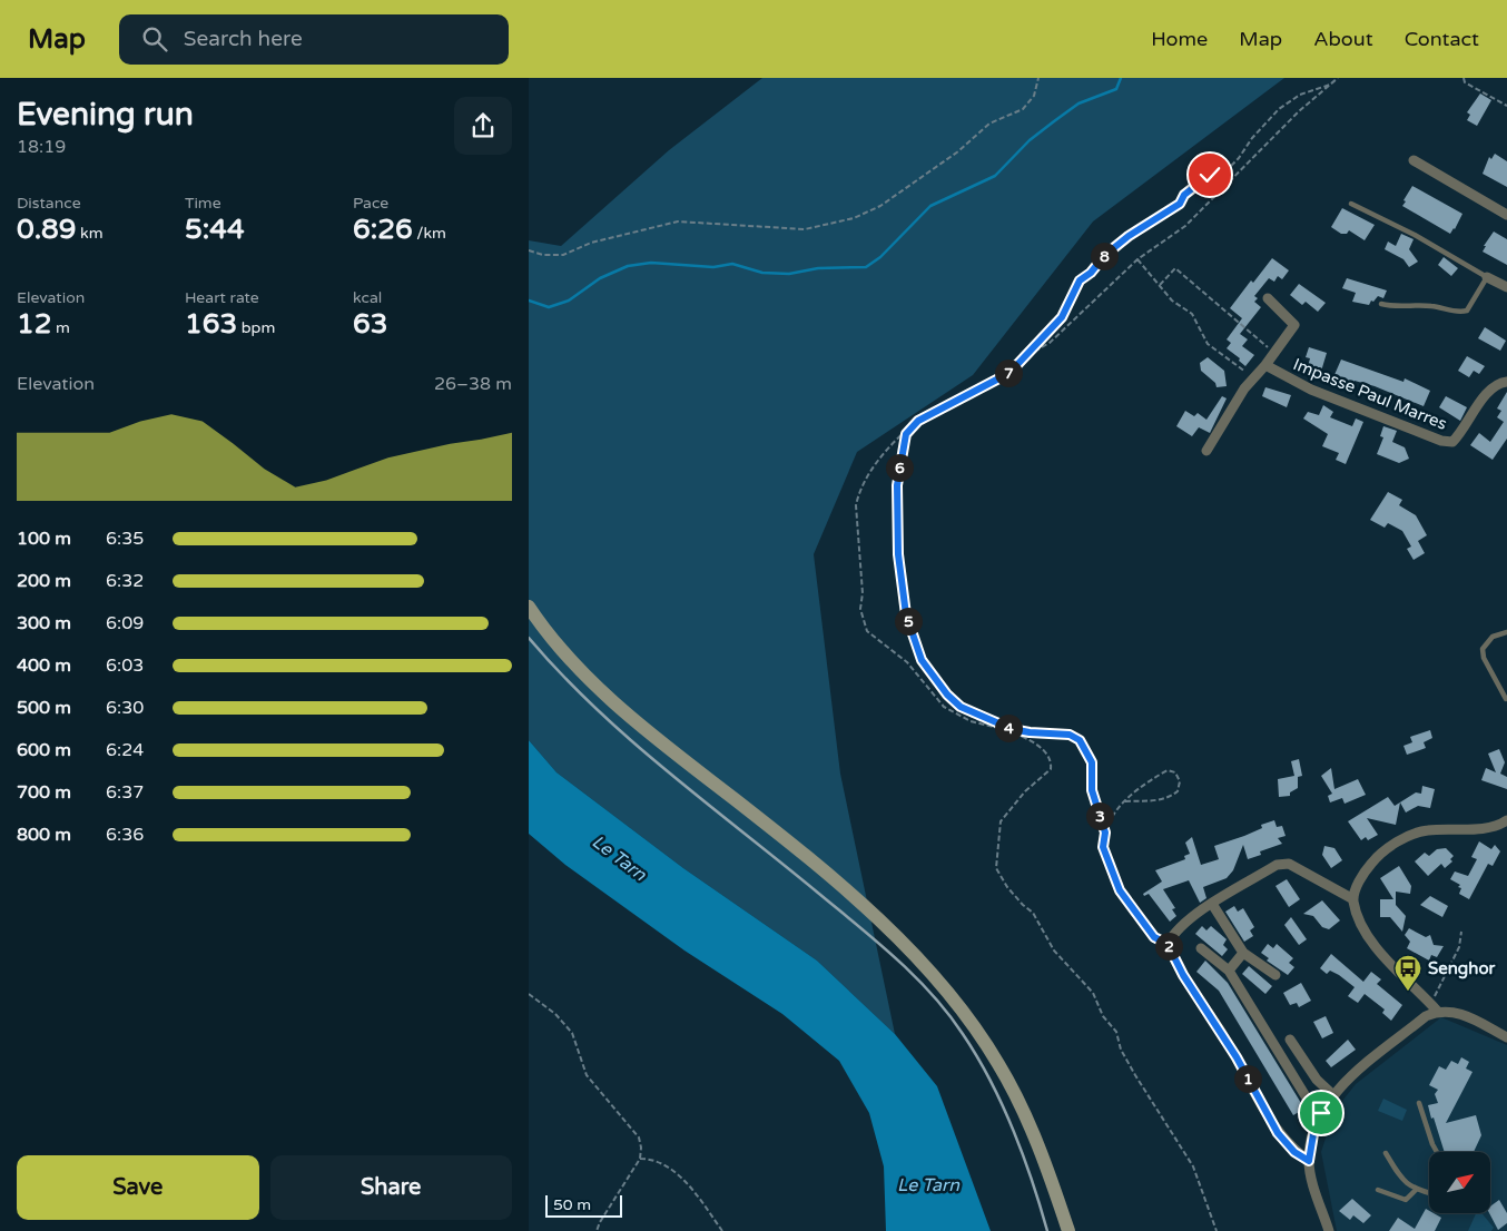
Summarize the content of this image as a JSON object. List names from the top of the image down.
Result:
{
  "streets": {
    "street": ["Impasse Paul Marres"]
  },
  "water": ["Le Tarn"],
  "places": {
    "bus stop": ["Senghor"]
  },
  "scale_bar": "50 m",
  "north": "top right",
  "page": {
    "header": "Map",
    "search": "Search here",
    "nav": [
      "Home",
      "Map",
      "About",
      "Contact"
    ],
    "heading": ["Evening run", "18:19"],
    "stats": [
      ["Distance", "0.89 km"],
      ["Time", "5:44"],
      ["Pace", "6:26 /km"],
      ["Elevation", "12 m"],
      ["Heart rate", "163 bpm"],
      ["kcal", "63"]
    ],
    "pins": [
      "8",
      "7",
      "6",
      "5",
      "4",
      "3",
      "2",
      "1"
    ],
    "chart": ["Elevation", "26–38 m"],
    "list": [
      {
        "name": "100 m",
        "note": "6:35"
      },
      {
        "name": "200 m",
        "note": "6:32"
      },
      {
        "name": "300 m",
        "note": "6:09"
      },
      {
        "name": "400 m",
        "note": "6:03"
      },
      {
        "name": "500 m",
        "note": "6:30"
      },
      {
        "name": "600 m",
        "note": "6:24"
      },
      {
        "name": "700 m",
        "note": "6:37"
      },
      {
        "name": "800 m",
        "note": "6:36"
      }
    ],
    "buttons": ["Save", "Share"],
    "scale": "50 m"
  }
}
